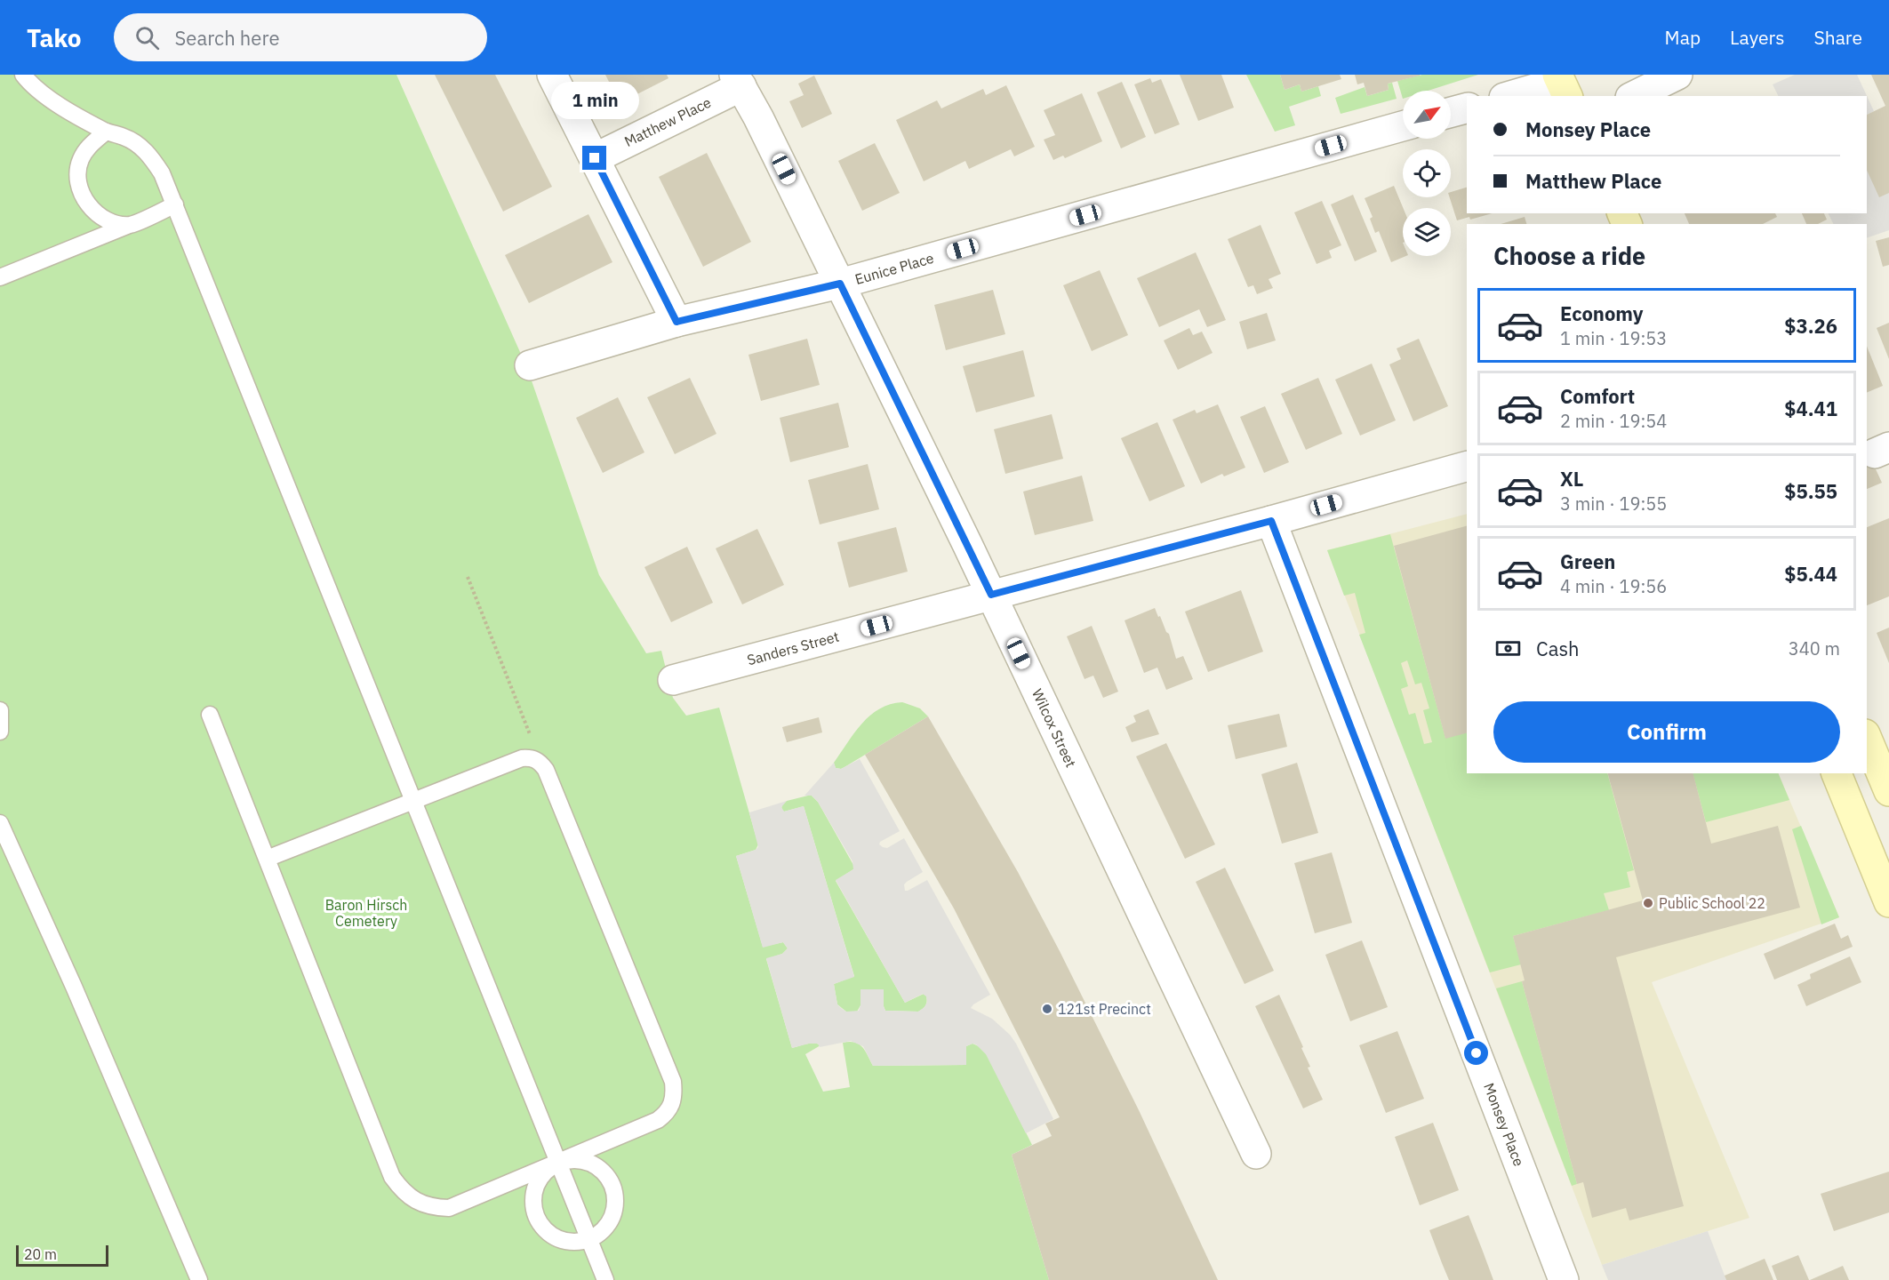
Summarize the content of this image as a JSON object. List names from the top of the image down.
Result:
{
  "streets": {
    "street": [
      "Matthew Place",
      "Eunice Place",
      "Sanders Street",
      "Wilcox Street",
      "Monsey Place"
    ]
  },
  "crossings": [
    ["Matthew Place", "Wilcox Street"],
    ["Eunice Place", "Wilcox Street"],
    ["Sanders Street", "Wilcox Street"],
    ["Sanders Street", "Monsey Place"]
  ],
  "parks": ["Baron Hirsch Cemetery"],
  "places": ["Public School 22", "121st Precinct"],
  "scale_bar": "20 m",
  "north": "top right",
  "page": {
    "header": "Tako",
    "search": "Search here",
    "nav": ["Map", "Layers", "Share"],
    "bubble": "1 min",
    "banner": ["Monsey Place", "Matthew Place"],
    "heading": "Choose a ride",
    "list": [
      {
        "name": "Economy",
        "note": "1 min · 19:53",
        "value": "$3.26"
      },
      {
        "name": "Comfort",
        "note": "2 min · 19:54",
        "value": "$4.41"
      },
      {
        "name": "XL",
        "note": "3 min · 19:55",
        "value": "$5.55"
      },
      {
        "name": "Green",
        "note": "4 min · 19:56",
        "value": "$5.44"
      }
    ],
    "pay": ["Cash", "340 m"],
    "buttons": "Confirm",
    "scale": "20 m"
  }
}
